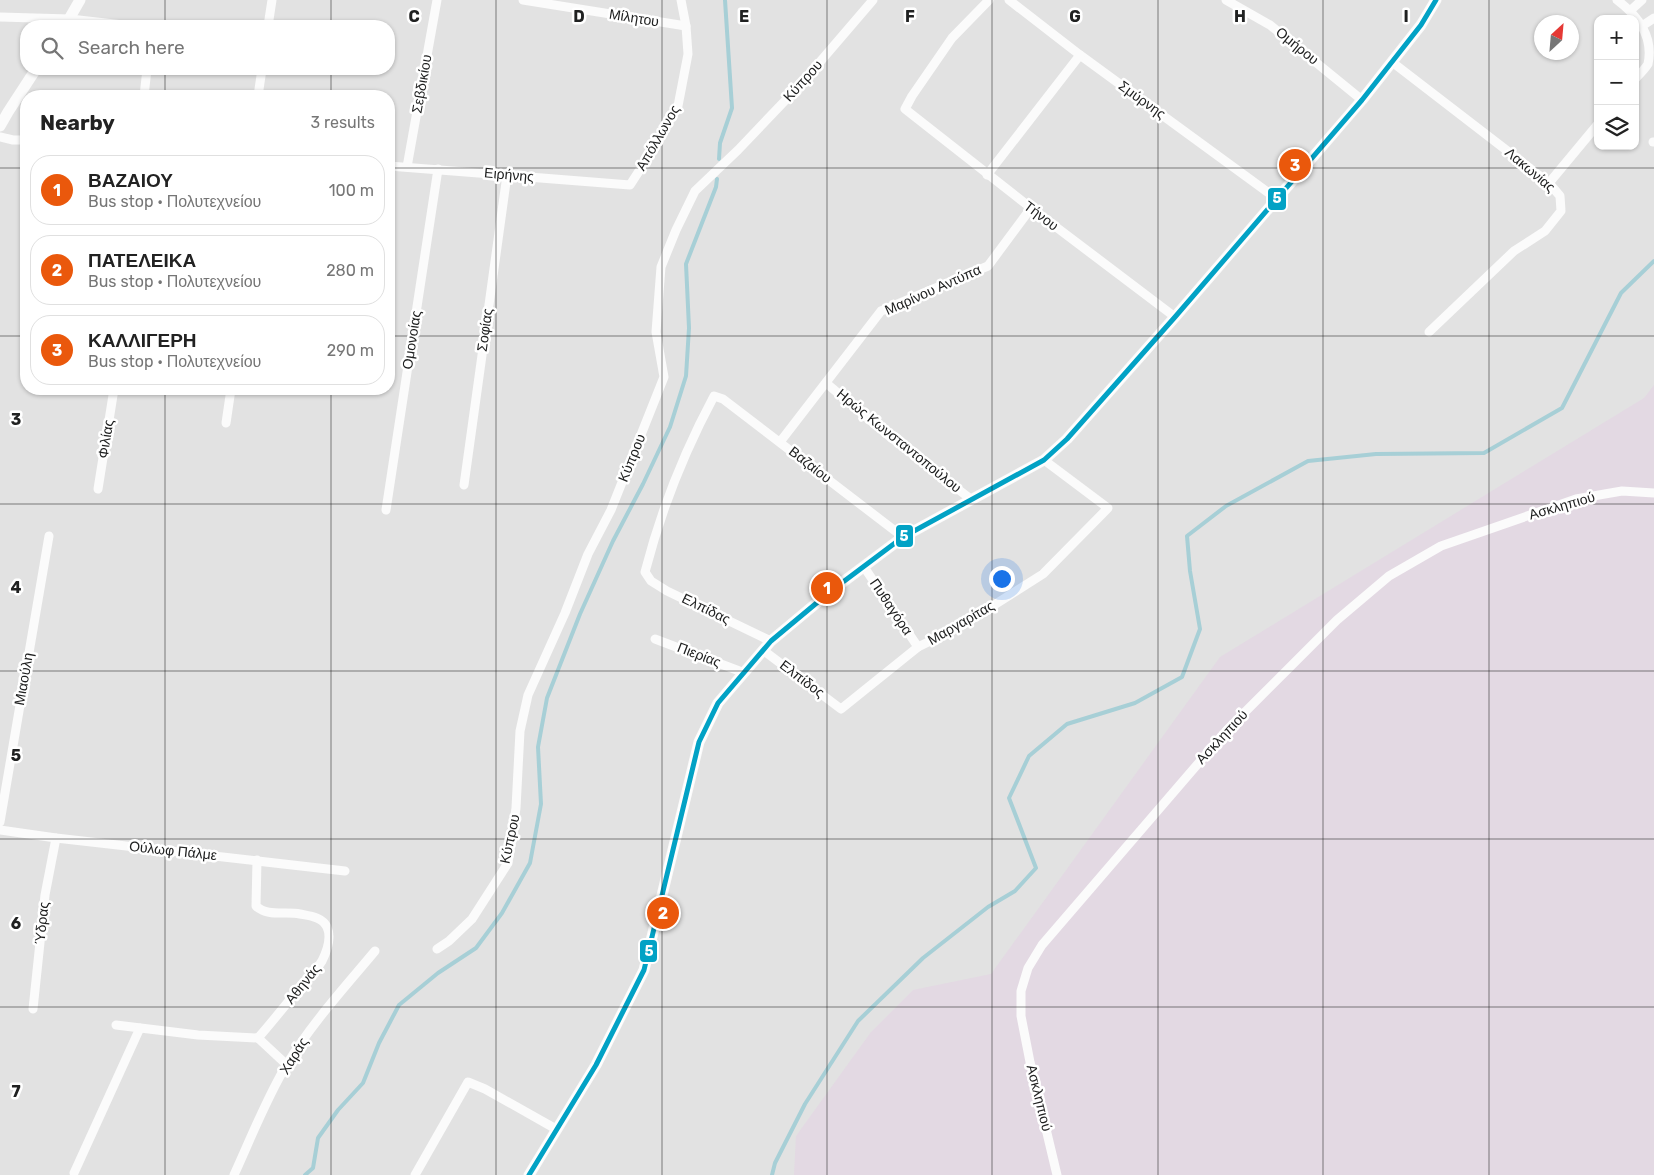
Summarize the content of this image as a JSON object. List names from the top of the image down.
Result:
{
  "streets": {
    "street": [
      "Μίλητου",
      "Ομήρου",
      "Κύπρου",
      "Σεβδικίου",
      "Σμύρνης",
      "Απόλλωνος",
      "Λακωνίας",
      "Ειρήνης",
      "Τήνου",
      "Μαρίνου Αντύπα",
      "Σοφίας",
      "Ομονοίας",
      "Φιλίας",
      "Ηρώς Κωνσταντοπούλου",
      "Βαζαίου",
      "Ασκληπιού",
      "Πυθαγόρα",
      "Ελπίδας",
      "Μαργαρίτας",
      "Πιερίας",
      "Μιαούλη",
      "Ελπίδος",
      "Ούλωφ Πάλμε",
      "Ύδρας",
      "Αθηνάς",
      "Χαράς"
    ]
  },
  "crossings": [
    ["Μίλητου", "Απόλλωνος"],
    ["Σεβδικίου", "Ειρήνης"],
    ["Απόλλωνος", "Ειρήνης"],
    ["Ειρήνης", "Σοφίας"],
    ["Ειρήνης", "Ομονοίας"],
    ["Τήνου", "Μαρίνου Αντύπα"],
    ["Μαρίνου Αντύπα", "Ηρώς Κωνσταντοπούλου"],
    ["Μαρίνου Αντύπα", "Βαζαίου"],
    ["Βαζαίου", "Ελπίδας"],
    ["Πυθαγόρα", "Μαργαρίτας"],
    ["Μαργαρίτας", "Ελπίδος"],
    ["Ούλωφ Πάλμε", "Ύδρας"],
    ["Ούλωφ Πάλμε", "Αθηνάς"]
  ],
  "lines": ["transit line 5"],
  "north": "top right",
  "page": {
    "map_buttons": ["+", "−"],
    "search": "Search here",
    "heading": ["Nearby", "3 results"],
    "pins": ["3", "1", "2"],
    "list": [
      {
        "mark": "1",
        "name": "ΒΑΖΑΙΟΥ",
        "note": "Bus stop · Πολυτεχνείου",
        "value": "100 m"
      },
      {
        "mark": "2",
        "name": "ΠΑΤΕΛΕΙΚΑ",
        "note": "Bus stop · Πολυτεχνείου",
        "value": "280 m"
      },
      {
        "mark": "3",
        "name": "ΚΑΛΛΙΓΕΡΗ",
        "note": "Bus stop · Πολυτεχνείου",
        "value": "290 m"
      }
    ]
  },
  "grid": {
    "columns": [
      "C",
      "D",
      "E",
      "F",
      "G",
      "H",
      "I"
    ],
    "rows": [
      "3",
      "4",
      "5",
      "6",
      "7"
    ]
  }
}
